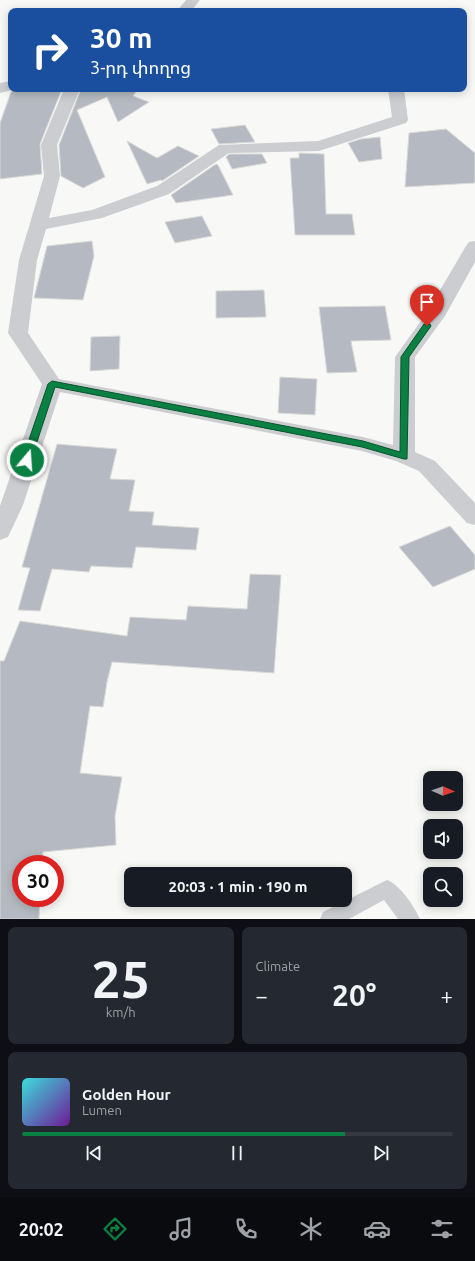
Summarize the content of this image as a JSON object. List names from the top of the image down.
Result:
{
  "north": "right",
  "page": {
    "turn": ["30 m", "3-րդ փողոց"],
    "limit": "30",
    "trip": "20:03 · 1 min · 190 m",
    "tile": [
      ["25", "km/h"],
      "Climate"
    ],
    "heat": ["−", "20°", "+"],
    "song": ["Golden Hour", "Lumen"],
    "tabs": "20:02"
  }
}
